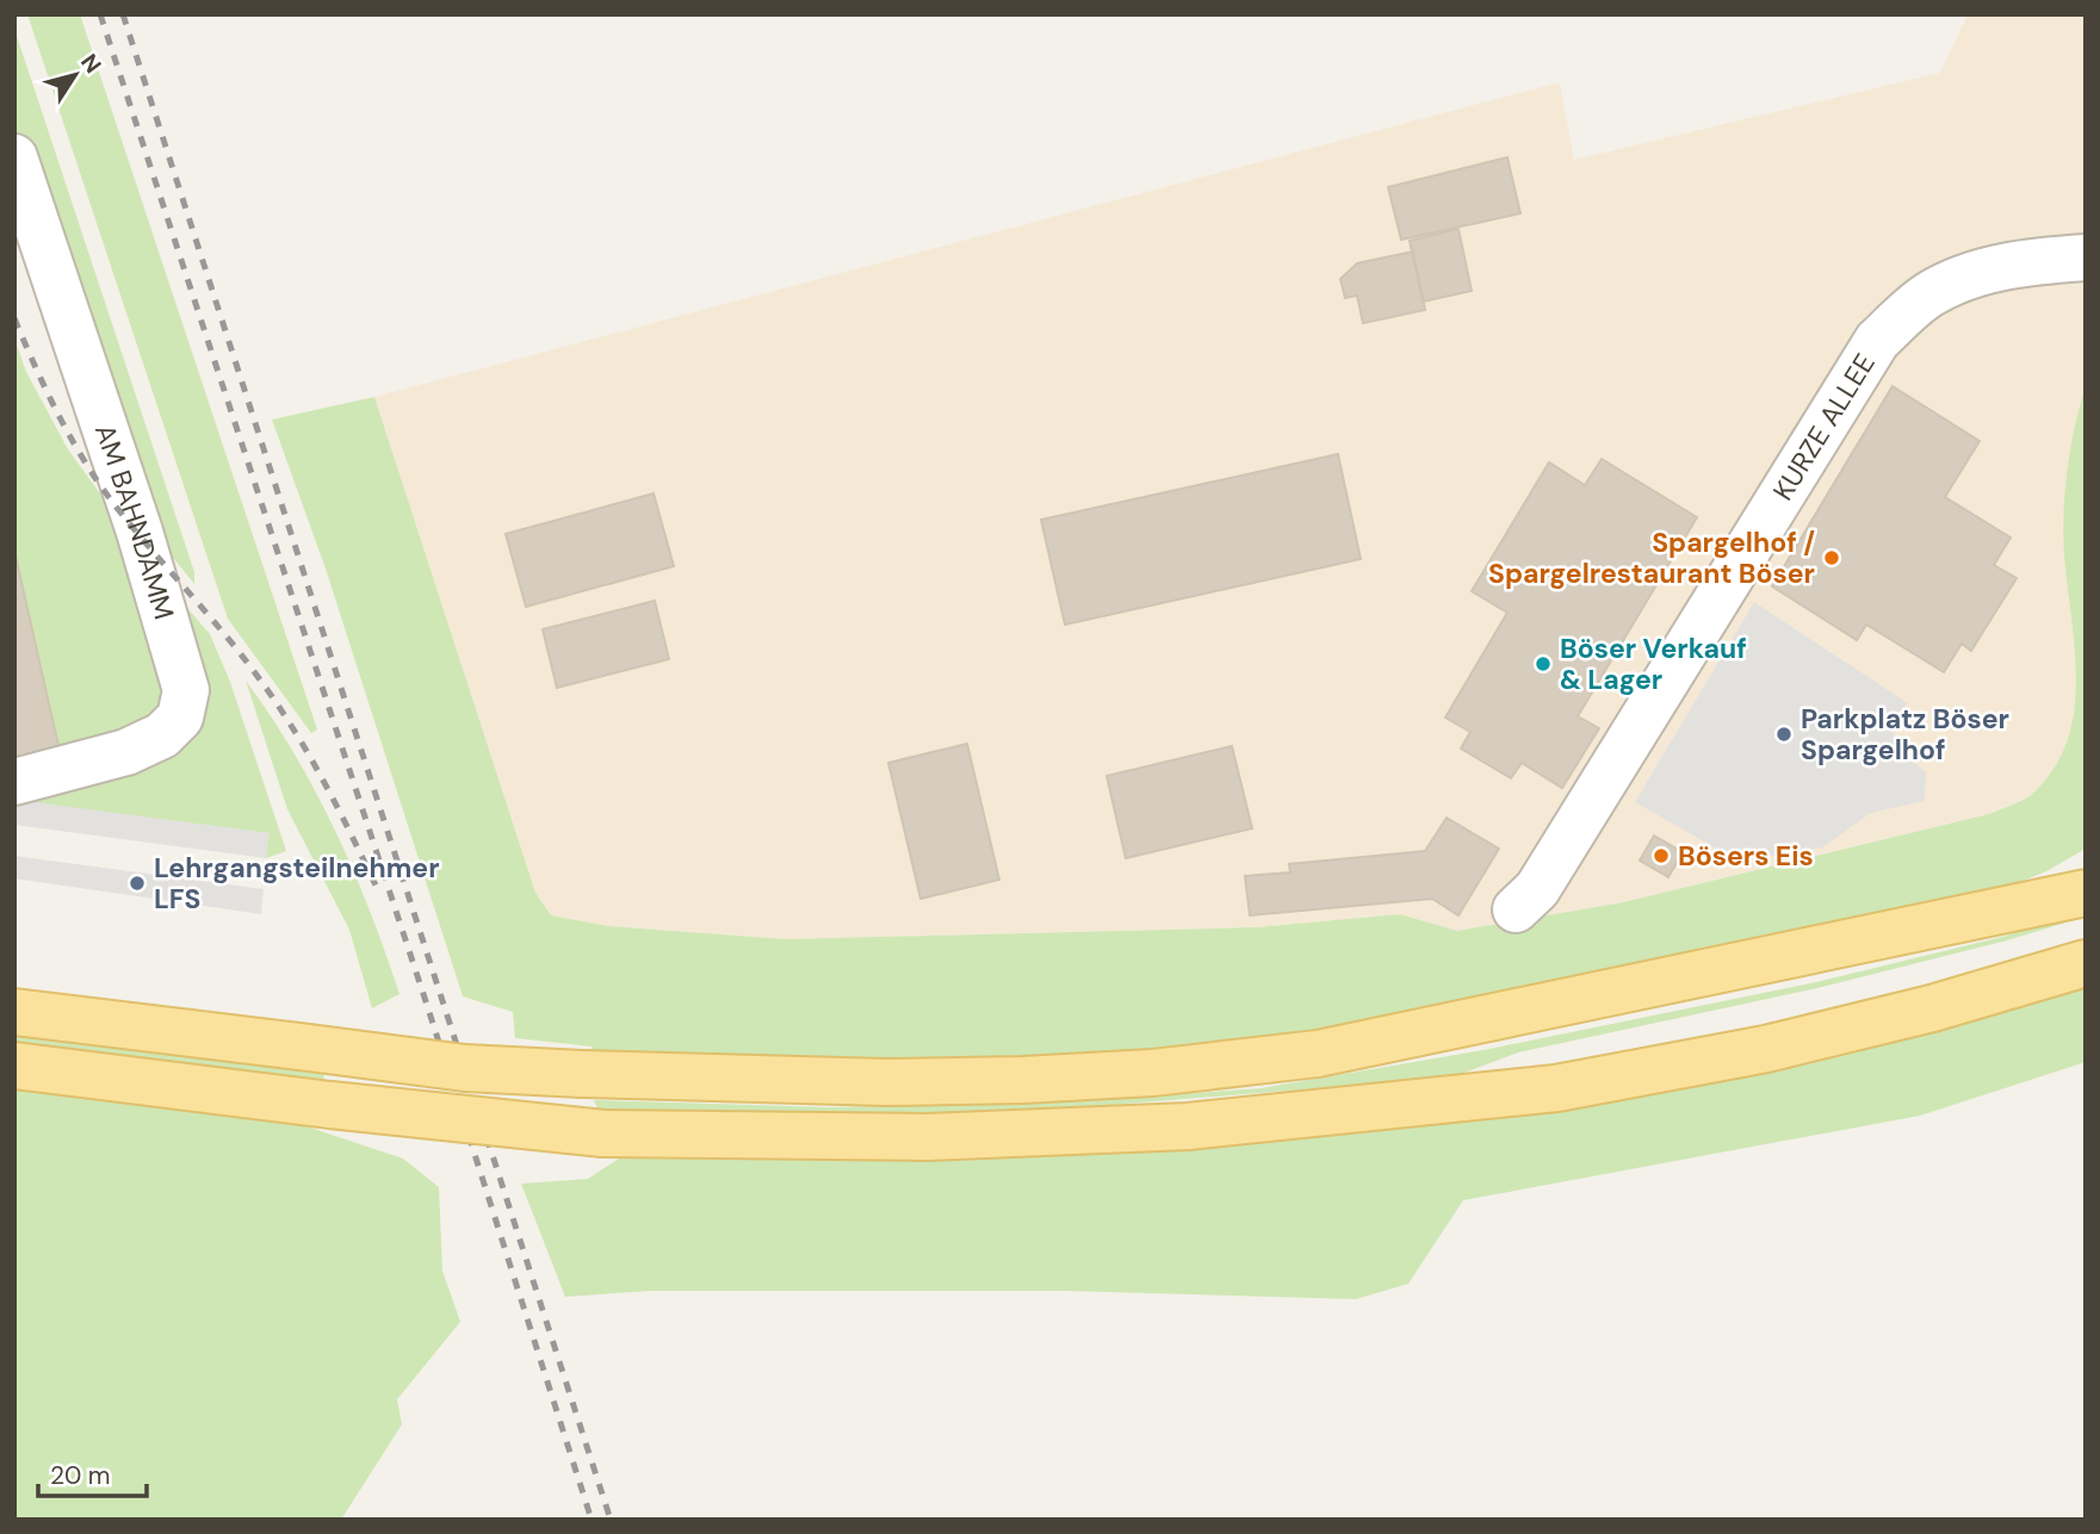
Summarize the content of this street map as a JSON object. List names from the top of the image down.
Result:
{
  "streets": {
    "lane": ["KURZE ALLEE", "AM BAHNDAMM"]
  },
  "places": [
    "Spargelhof / Spargelrestaurant Böser",
    "Böser Verkauf & Lager",
    "Parkplatz Böser Spargelhof",
    "Bösers Eis",
    "Lehrgangsteilnehmer LFS"
  ],
  "scale_bar": "20 m",
  "north": "top right"
}
